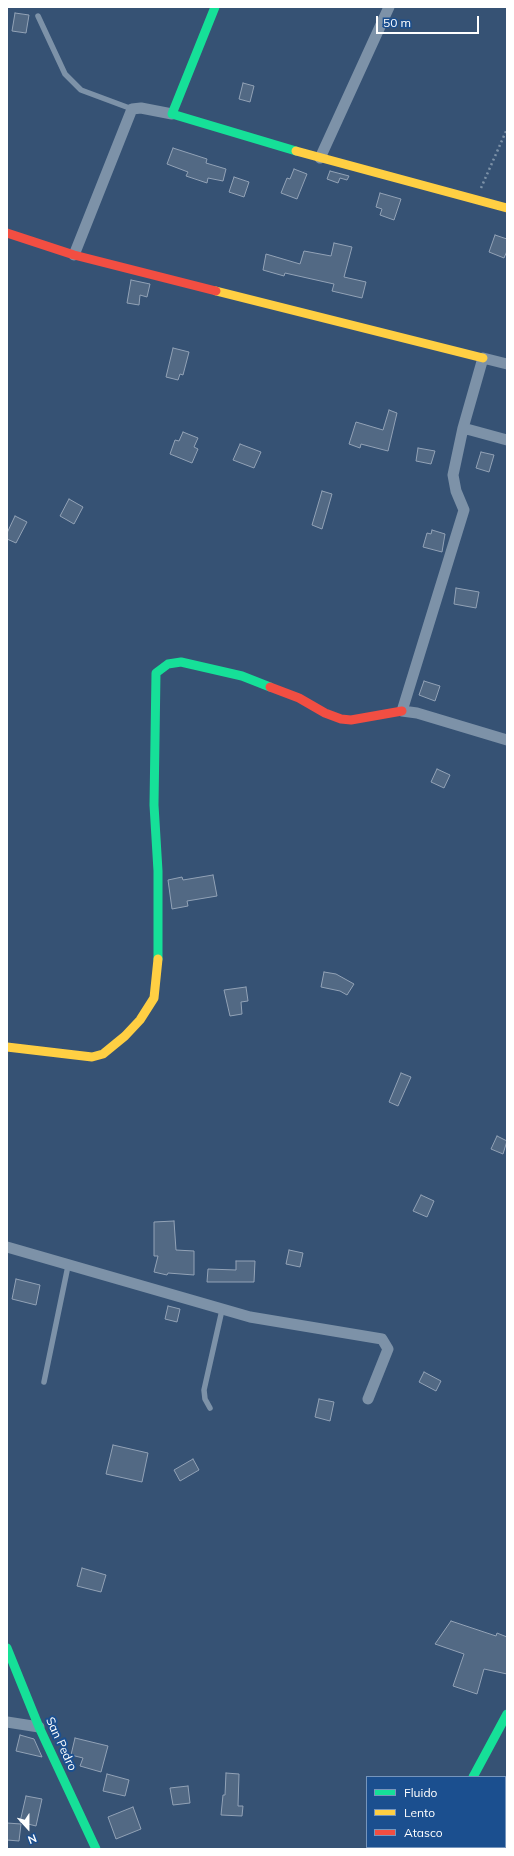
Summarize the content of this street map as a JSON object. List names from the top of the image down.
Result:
{
  "streets": {
    "street": ["San Pedro"]
  },
  "legend": ["Fluido", "Lento", "Atasco"],
  "scale_bar": "50 m",
  "north": "bottom"
}
